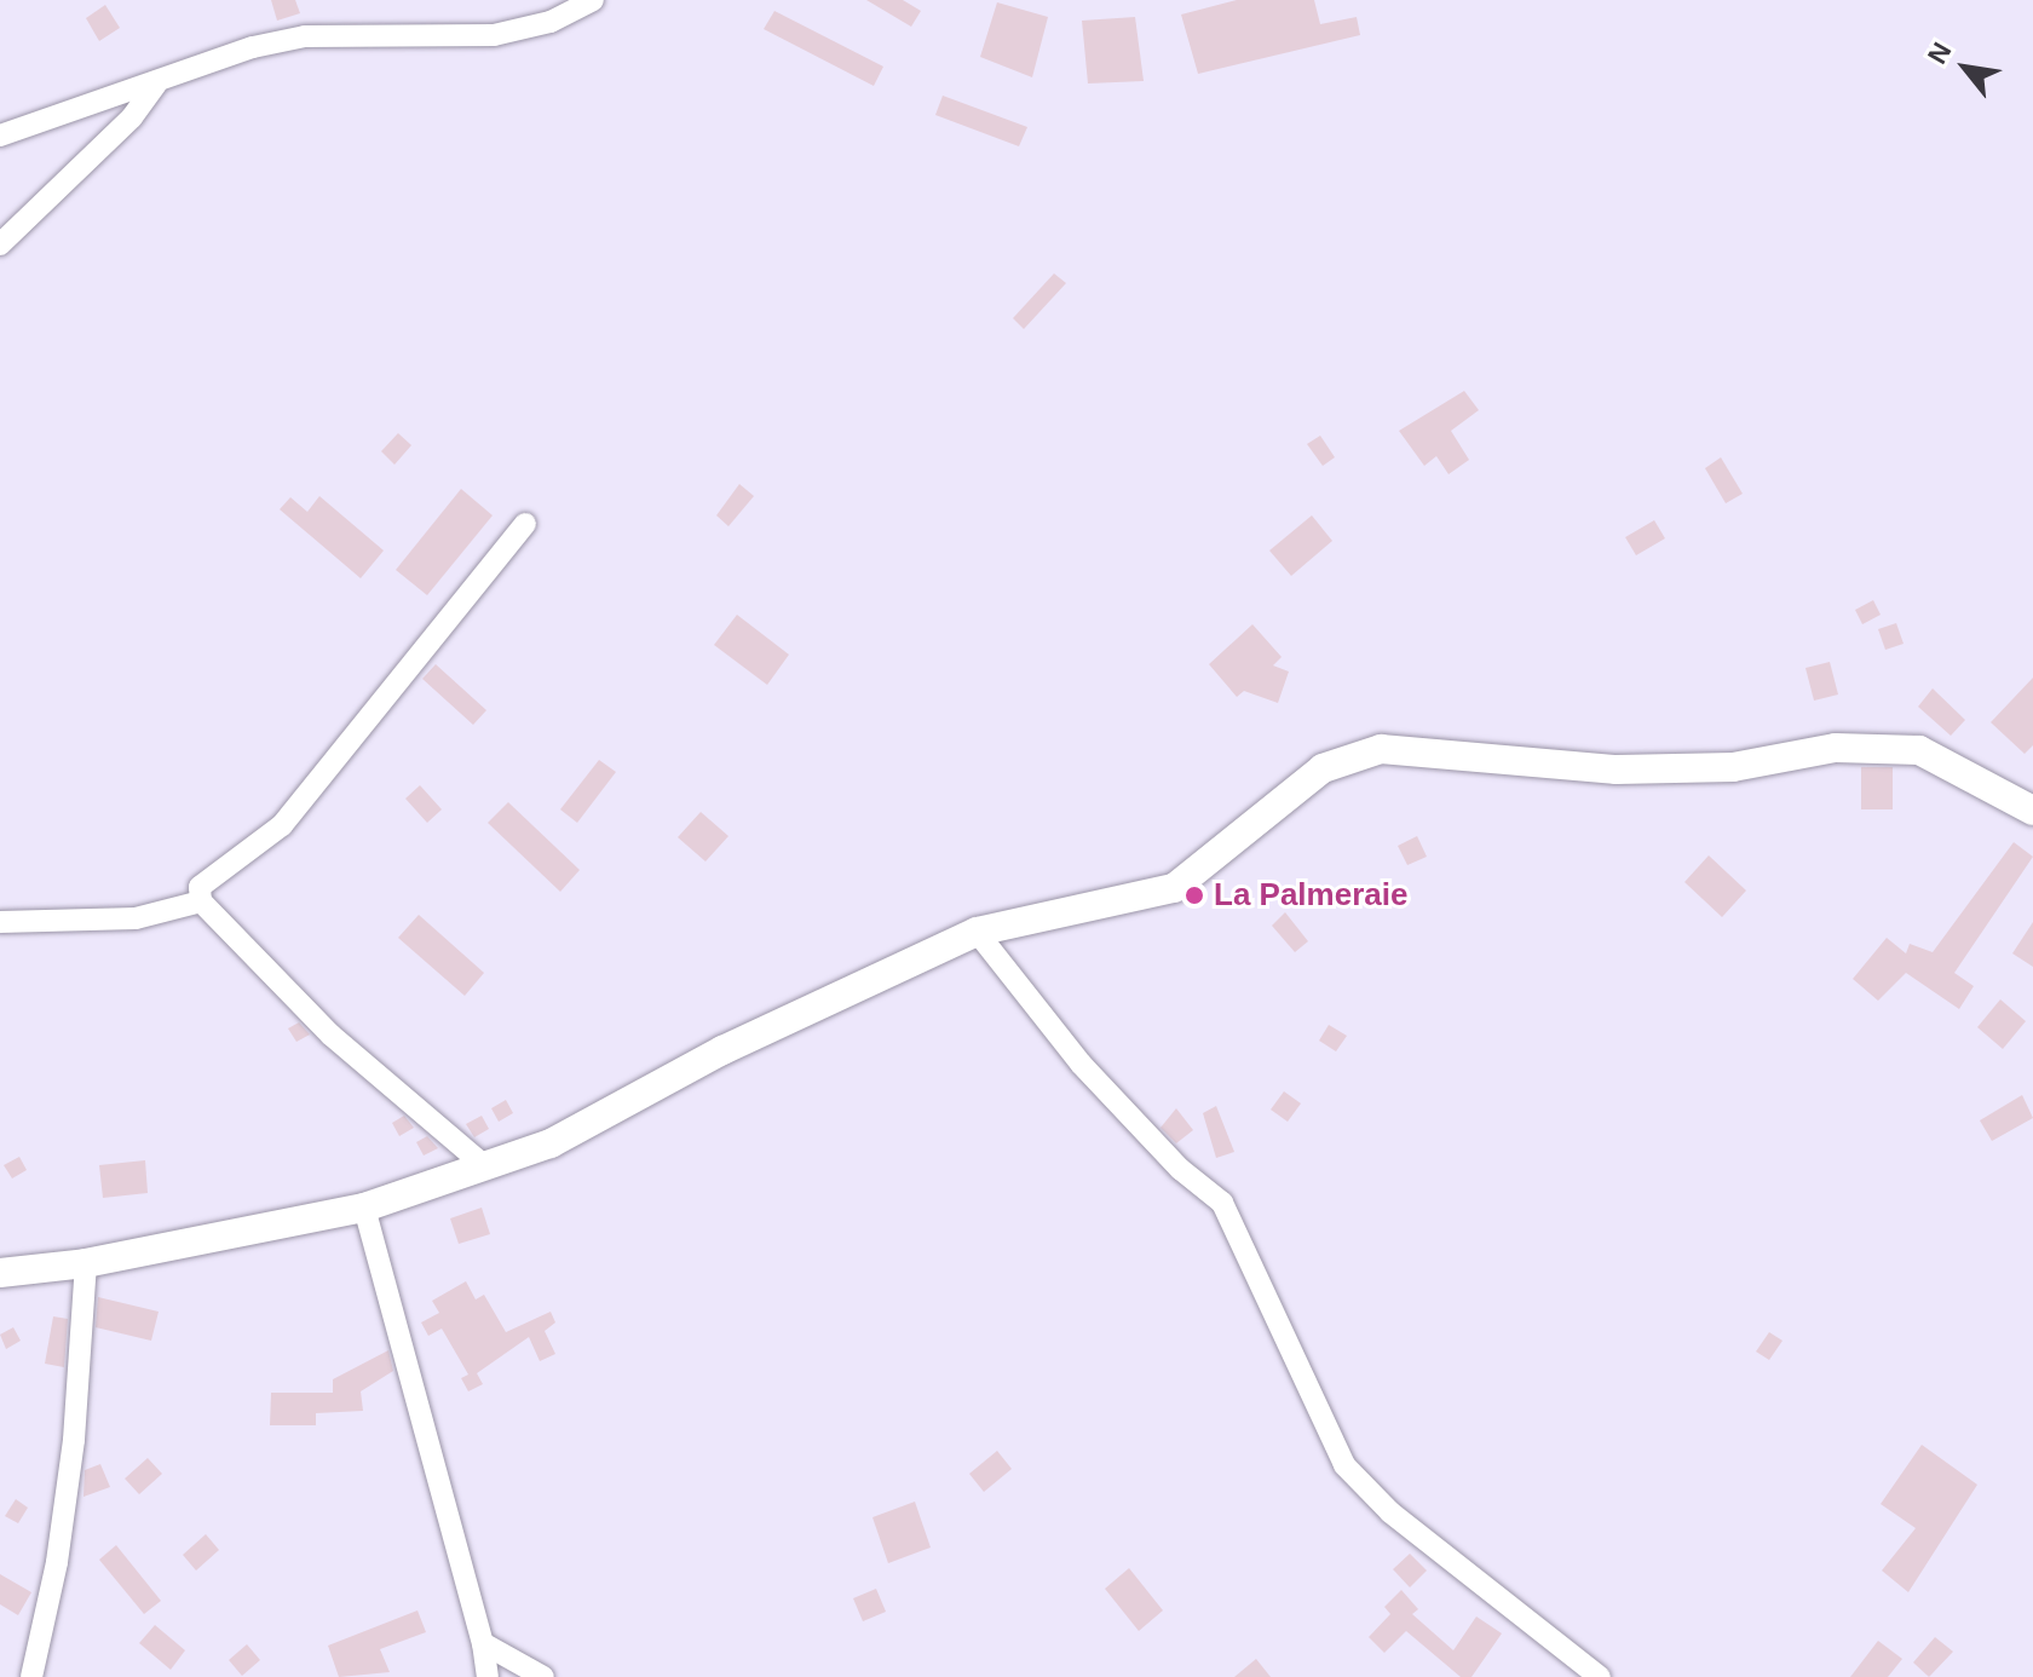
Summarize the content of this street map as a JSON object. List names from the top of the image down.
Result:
{
  "places": ["La Palmeraie"],
  "north": "top left"
}
